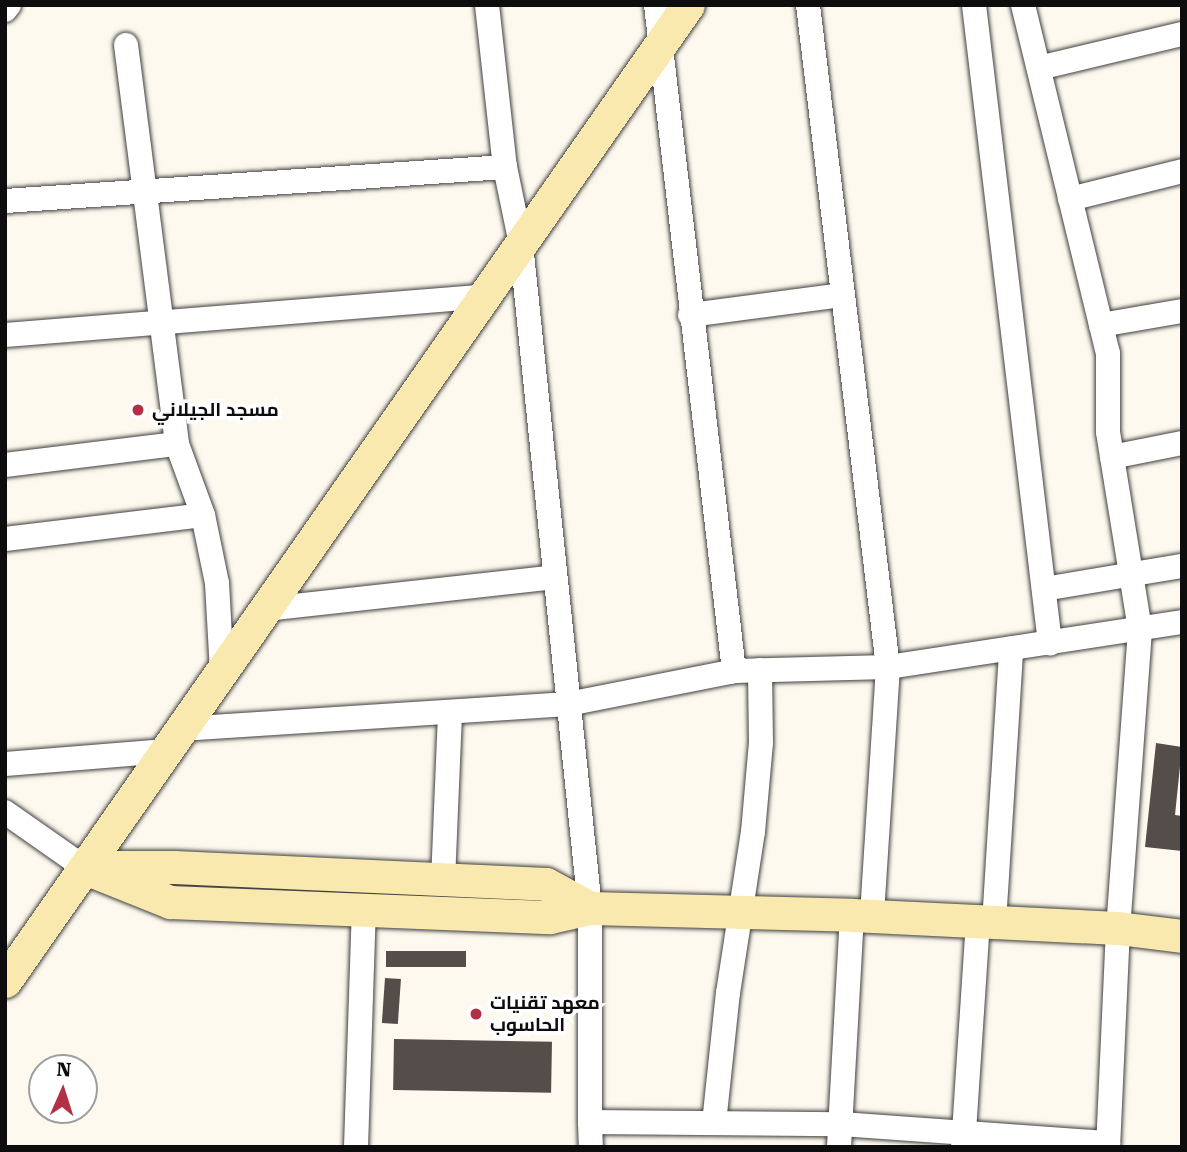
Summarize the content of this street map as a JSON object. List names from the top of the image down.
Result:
{
  "places": ["مسجد الجيلاني", "معهد تقنيات الحاسوب"],
  "north": "top"
}
